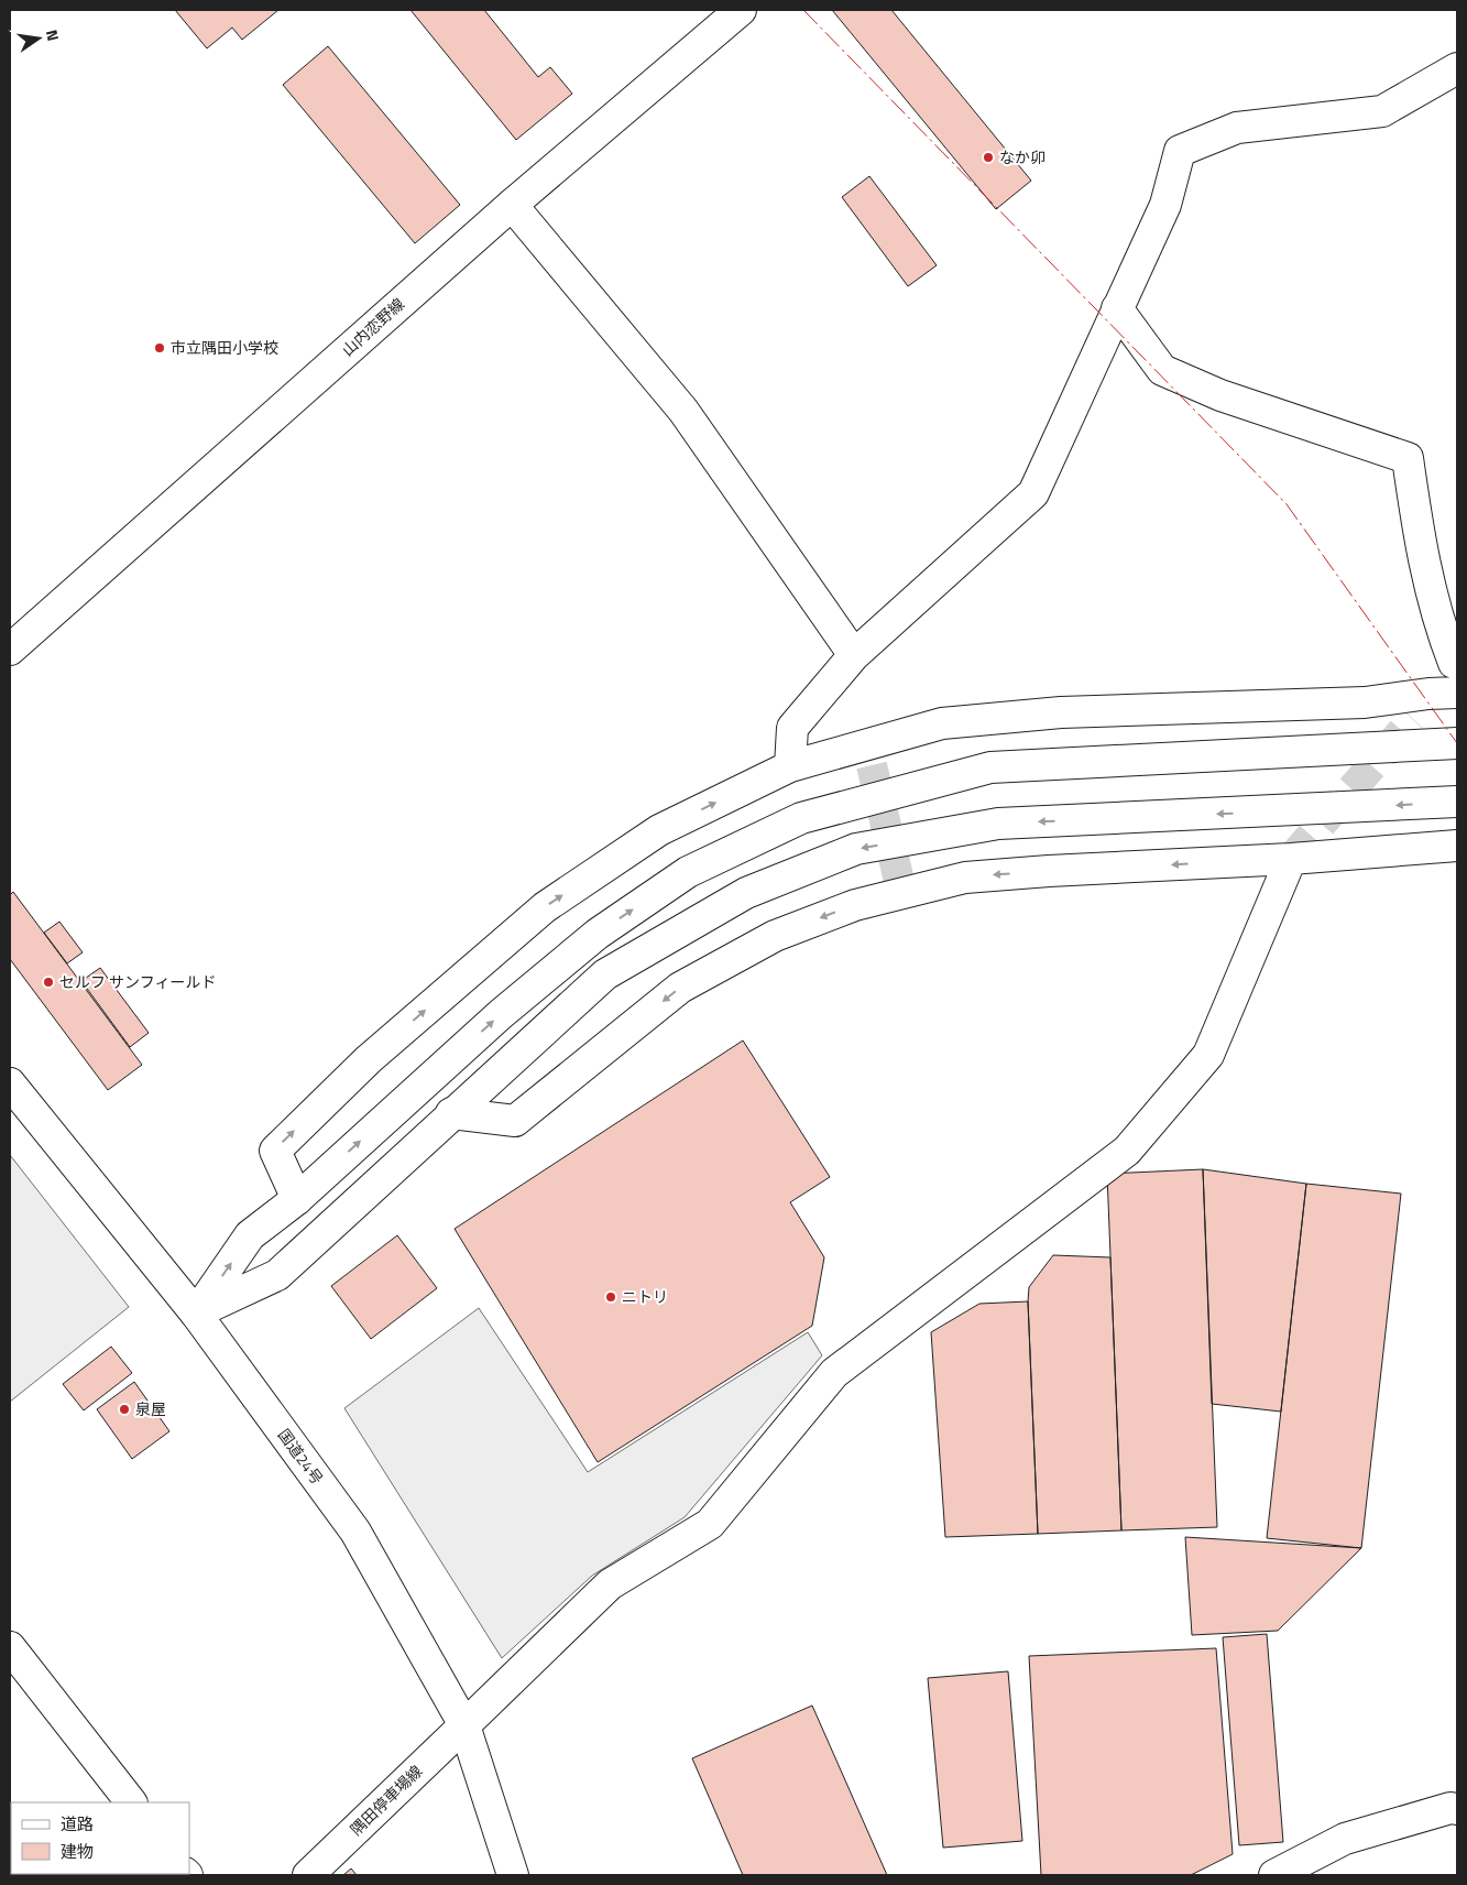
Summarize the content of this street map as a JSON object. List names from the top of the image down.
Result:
{
  "streets": {
    "main road": ["山内恋野線", "国道24号", "隅田停車場線"]
  },
  "crossings": [
    ["国道24号", "隅田停車場線"]
  ],
  "places": [
    "なか卯",
    "市立隅田小学校",
    "セルフ サンフィールド",
    "ニトリ",
    "泉屋"
  ],
  "legend": ["道路", "建物"],
  "north": "right"
}
